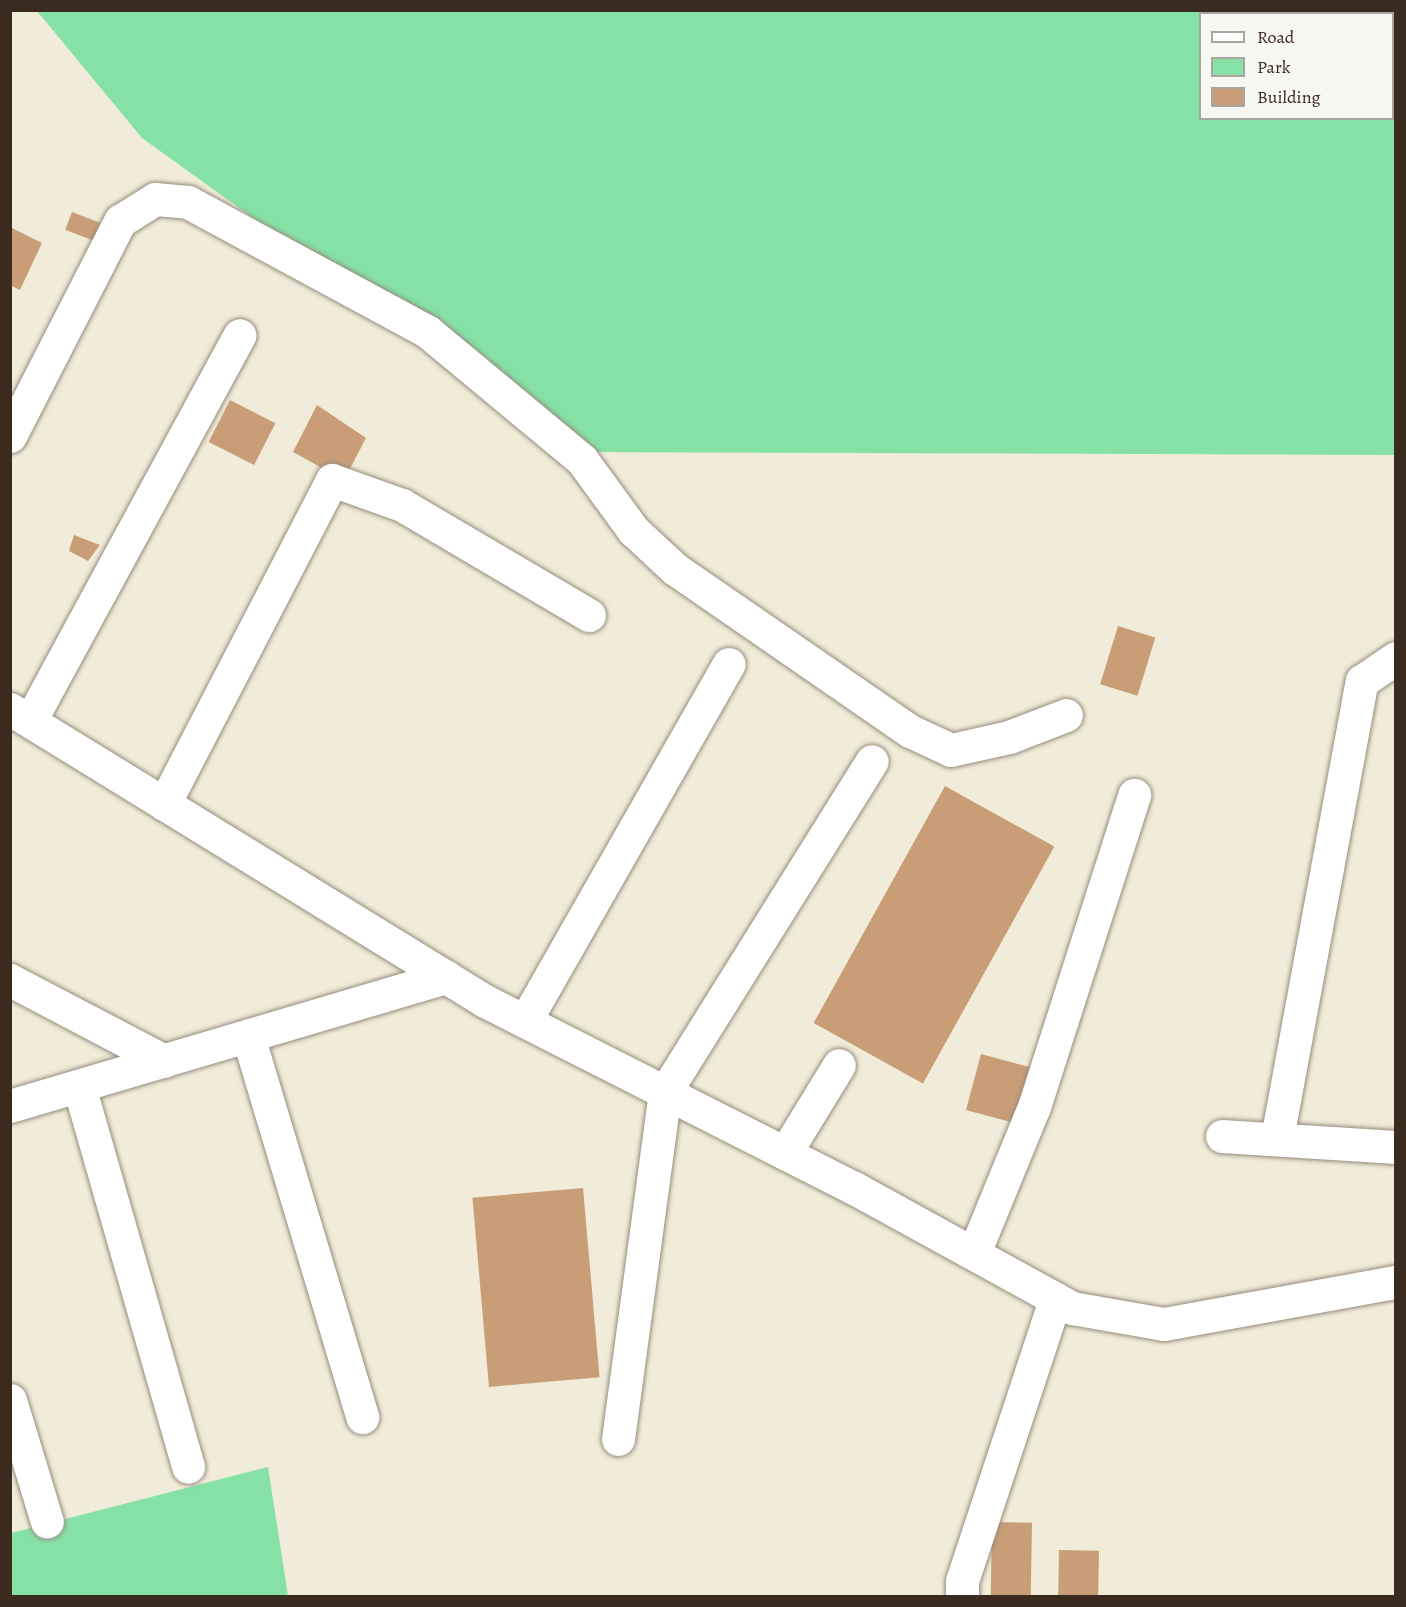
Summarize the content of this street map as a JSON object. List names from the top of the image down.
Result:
{
  "legend": ["Road", "Park", "Building"]
}
